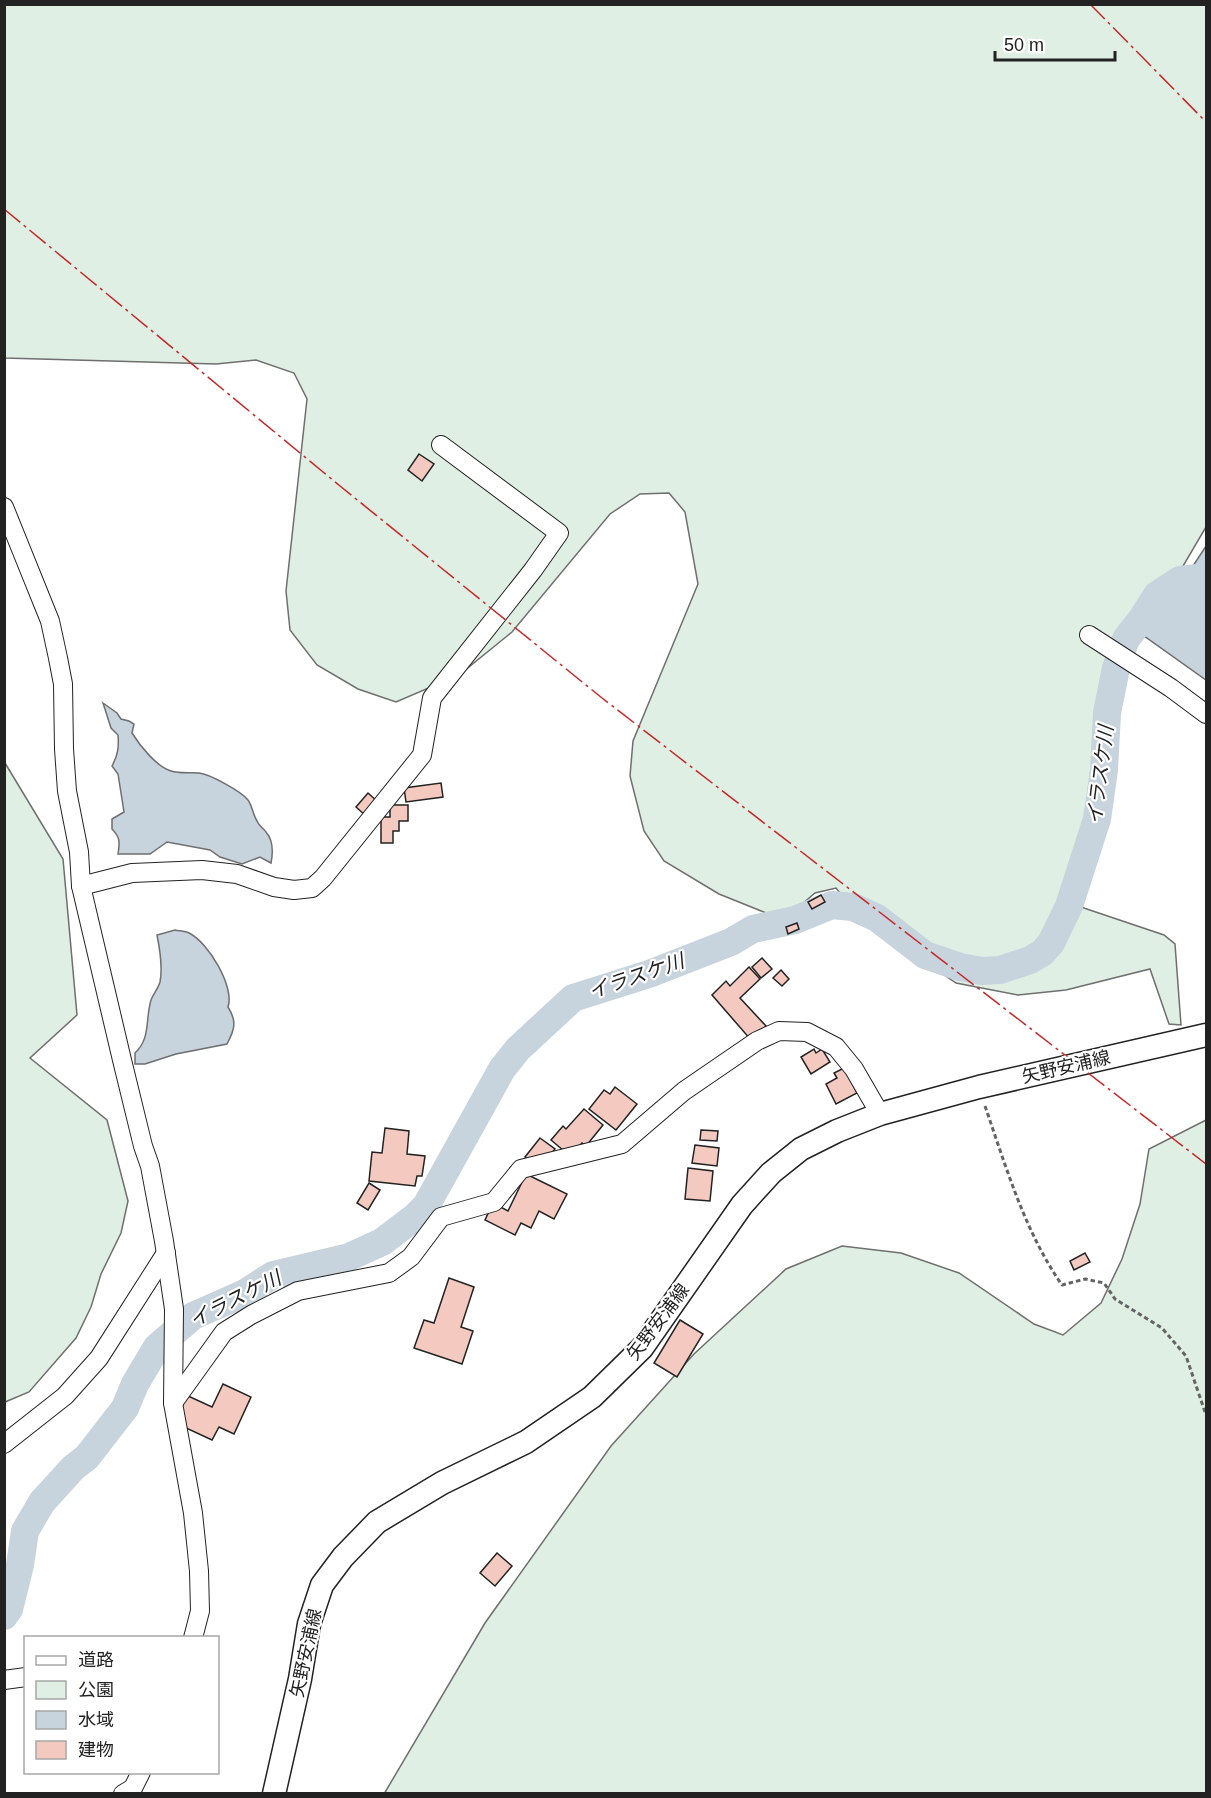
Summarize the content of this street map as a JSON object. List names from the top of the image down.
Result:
{
  "streets": {
    "main road": ["矢野安浦線"]
  },
  "water": ["イラスケ川"],
  "legend": [
    "道路",
    "公園",
    "水域",
    "建物"
  ],
  "scale_bar": "50 m"
}
